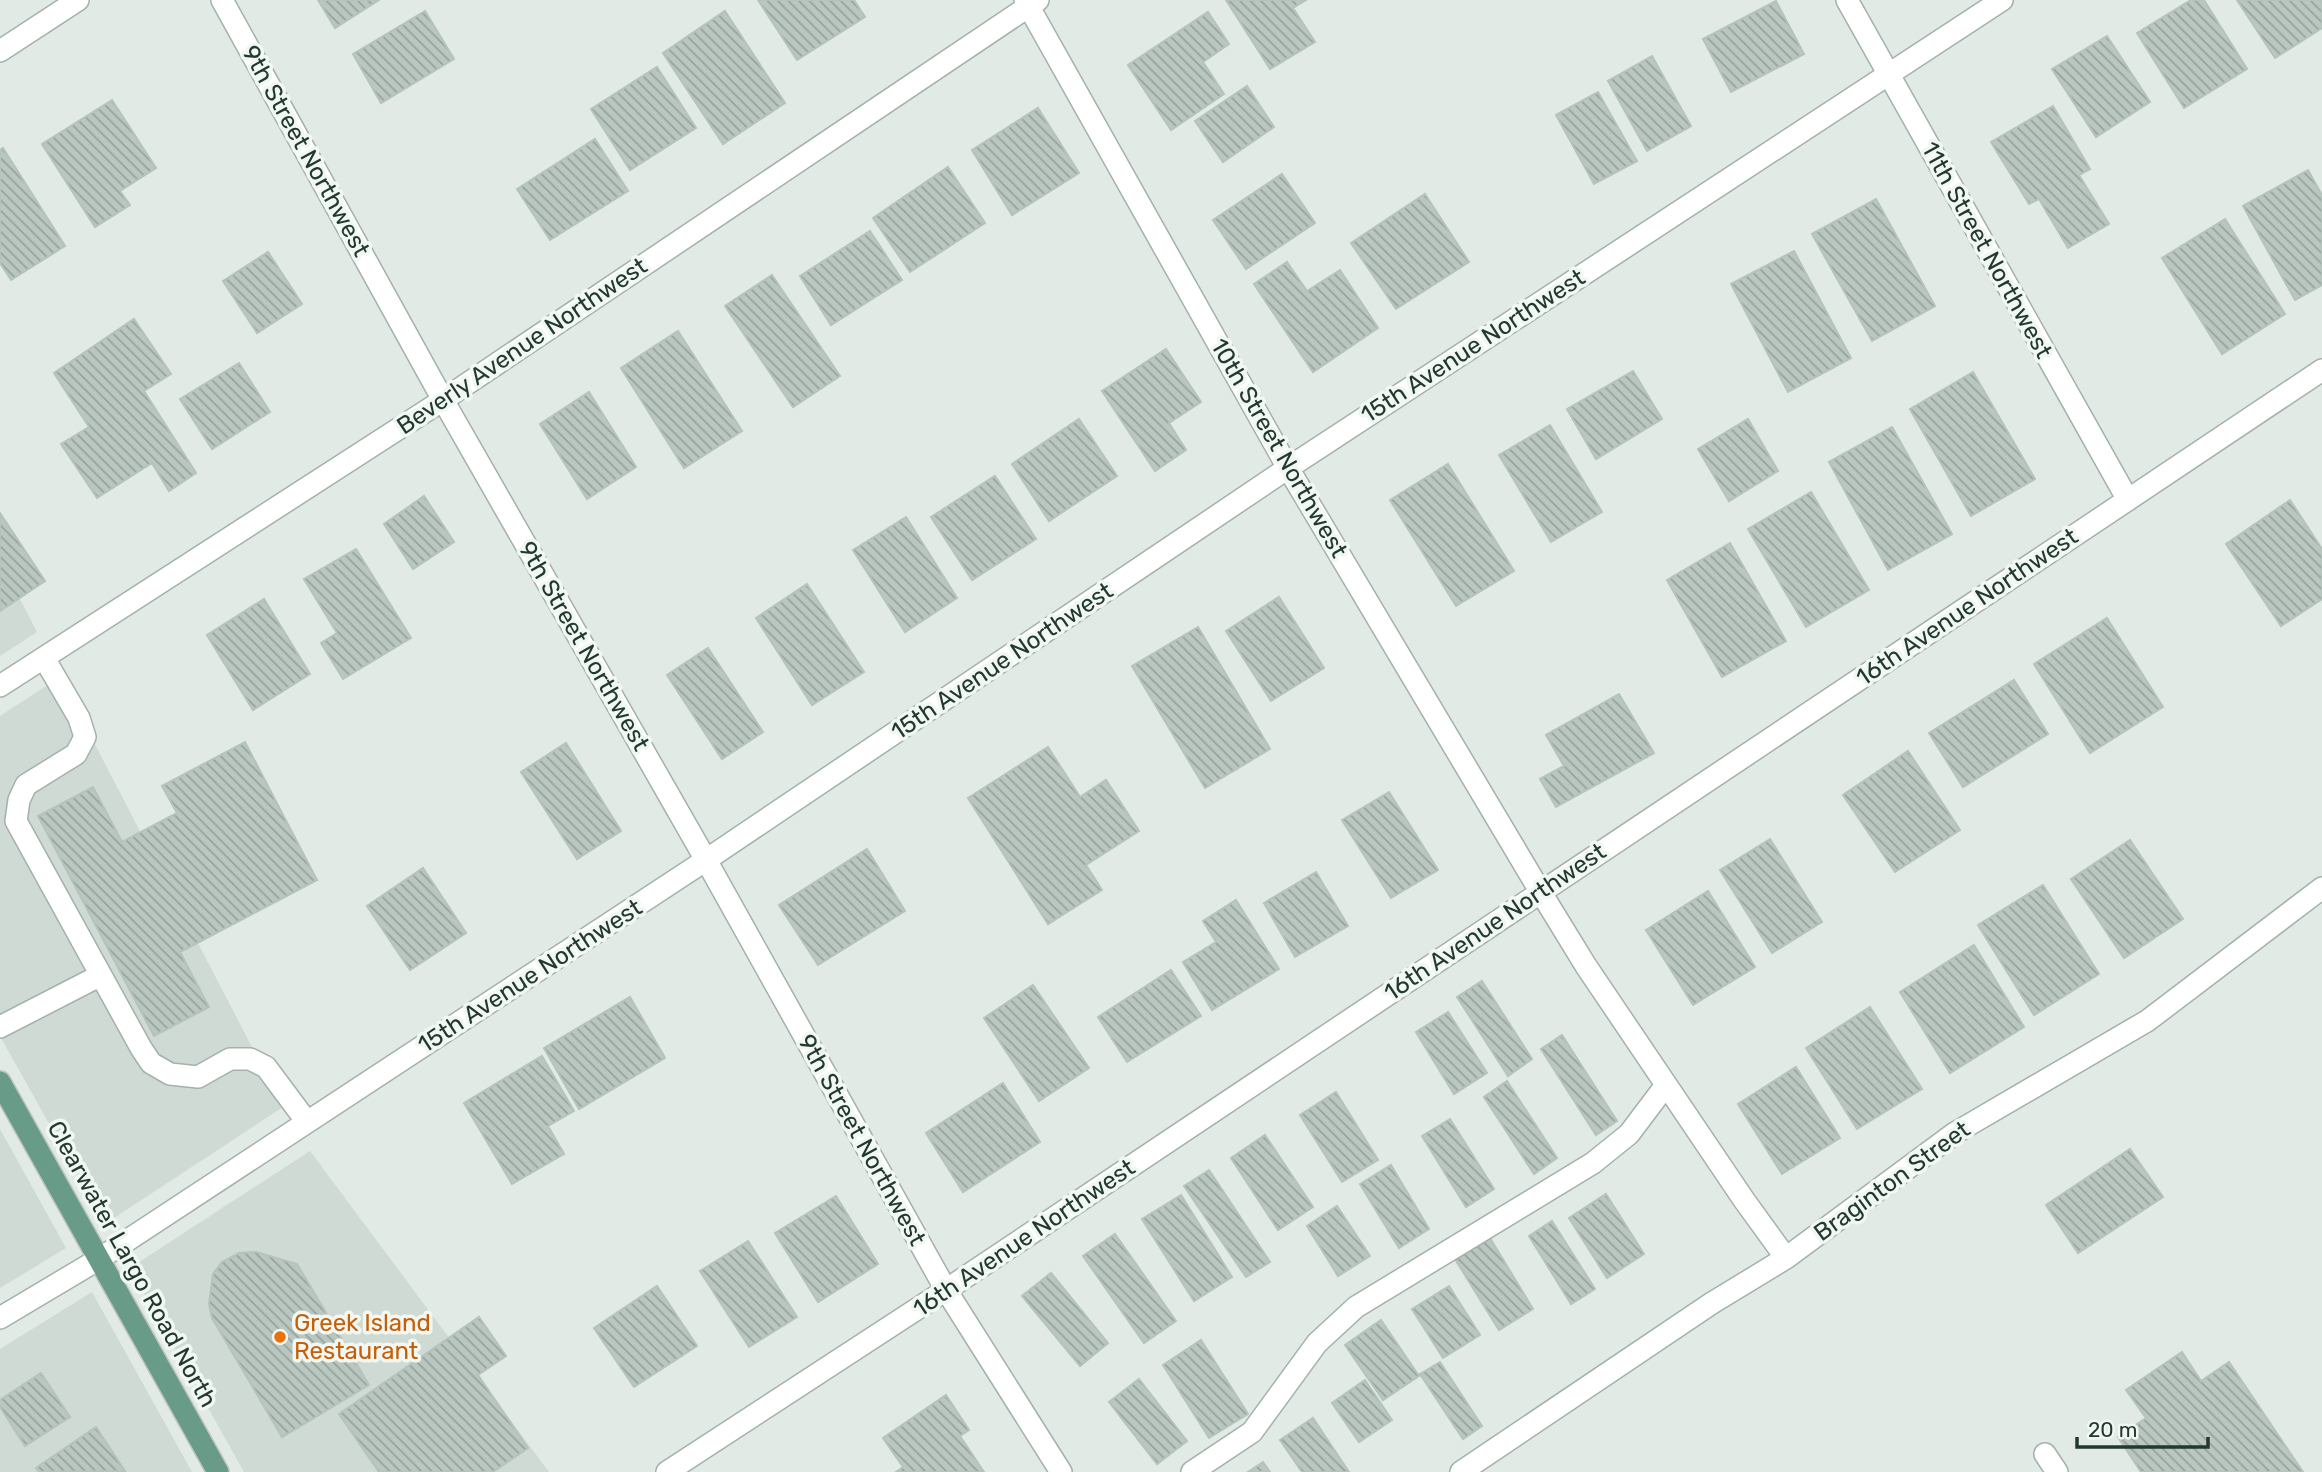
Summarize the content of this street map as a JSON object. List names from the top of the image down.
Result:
{
  "streets": {
    "main road": ["Clearwater Largo Road North"],
    "street": [
      "9th Street Northwest",
      "11th Street Northwest",
      "Beverly Avenue Northwest",
      "15th Avenue Northwest",
      "10th Street Northwest",
      "16th Avenue Northwest",
      "Braginton Street"
    ]
  },
  "crossings": [
    ["9th Street Northwest", "Beverly Avenue Northwest"],
    ["9th Street Northwest", "15th Avenue Northwest"],
    ["9th Street Northwest", "16th Avenue Northwest"],
    ["11th Street Northwest", "15th Avenue Northwest"],
    ["11th Street Northwest", "16th Avenue Northwest"],
    ["Beverly Avenue Northwest", "10th Street Northwest"],
    ["15th Avenue Northwest", "10th Street Northwest"],
    ["15th Avenue Northwest", "Clearwater Largo Road North"],
    ["10th Street Northwest", "16th Avenue Northwest"],
    ["10th Street Northwest", "Braginton Street"]
  ],
  "places": ["Greek Island Restaurant"],
  "scale_bar": "20 m"
}
